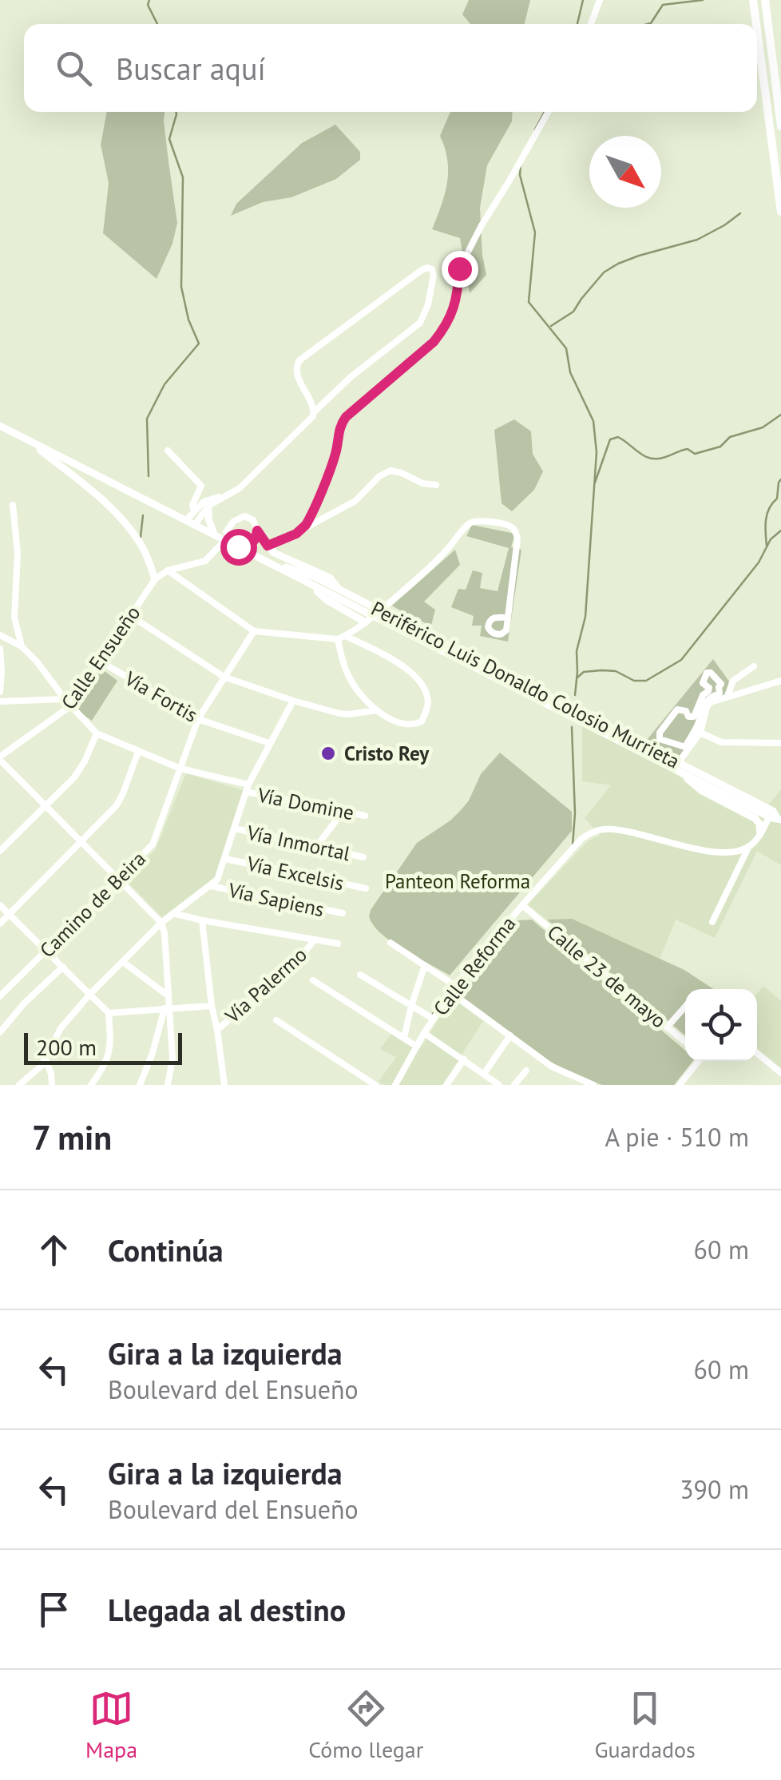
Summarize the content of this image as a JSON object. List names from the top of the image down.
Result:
{
  "streets": {
    "main road": ["Periférico Luis Donaldo Colosio Murrieta"],
    "street": [
      "Calle Ensueño",
      "Vía Fortis",
      "Vía Domine",
      "Vía Inmortal",
      "Vía Excelsis",
      "Vía Sapiens",
      "Camino de Beira",
      "Calle Reforma",
      "Calle 23 de mayo",
      "Vía Palermo"
    ]
  },
  "crossings": [
    ["Calle Ensueño", "Vía Fortis"],
    ["Vía Fortis", "Camino de Beira"],
    ["Vía Domine", "Camino de Beira"],
    ["Calle Reforma", "Calle 23 de mayo"]
  ],
  "parks": ["Panteon Reforma"],
  "places": ["Cristo Rey"],
  "scale_bar": "200 m",
  "north": "bottom right",
  "page": {
    "search": "Buscar aquí",
    "scale": "200 m",
    "heading": ["7 min", "A pie · 510 m"],
    "list": [
      ["Continúa", "60 m"],
      ["Gira a la izquierda", "Boulevard del Ensueño", "60 m"],
      ["Gira a la izquierda", "Boulevard del Ensueño", "390 m"],
      "Llegada al destino"
    ],
    "nav": ["Mapa", "Cómo llegar", "Guardados"]
  }
}
